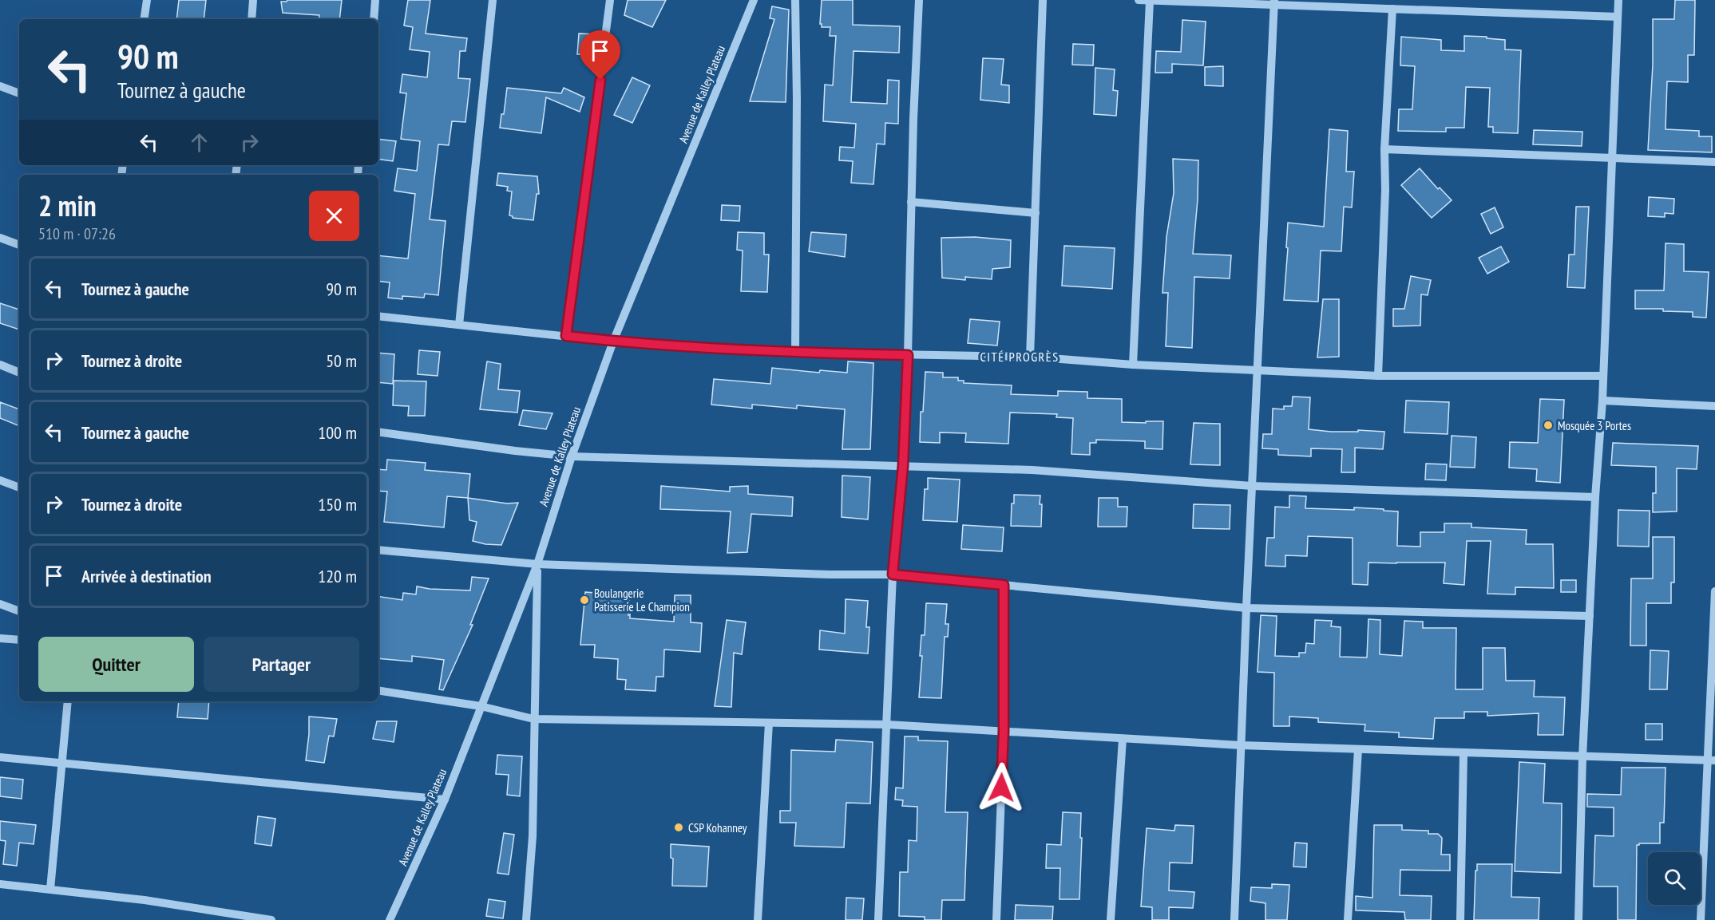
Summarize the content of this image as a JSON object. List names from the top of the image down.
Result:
{
  "streets": {
    "street": ["Avenue de Kalley Plateau"]
  },
  "districts": ["CITÉ PROGRÈS"],
  "places": ["Mosquée 3 Portes", "Boulangerie Patisserie Le Champion", "CSP Kohanney"],
  "page": {
    "turn": ["90 m", "Tournez à gauche"],
    "heading": ["2 min", "510 m · 07:26"],
    "list": [
      {
        "name": "Tournez à gauche",
        "value": "90 m"
      },
      {
        "name": "Tournez à droite",
        "value": "50 m"
      },
      {
        "name": "Tournez à gauche",
        "value": "100 m"
      },
      {
        "name": "Tournez à droite",
        "value": "150 m"
      },
      {
        "name": "Arrivée à destination",
        "value": "120 m"
      }
    ],
    "buttons": ["Quitter", "Partager"]
  }
}
